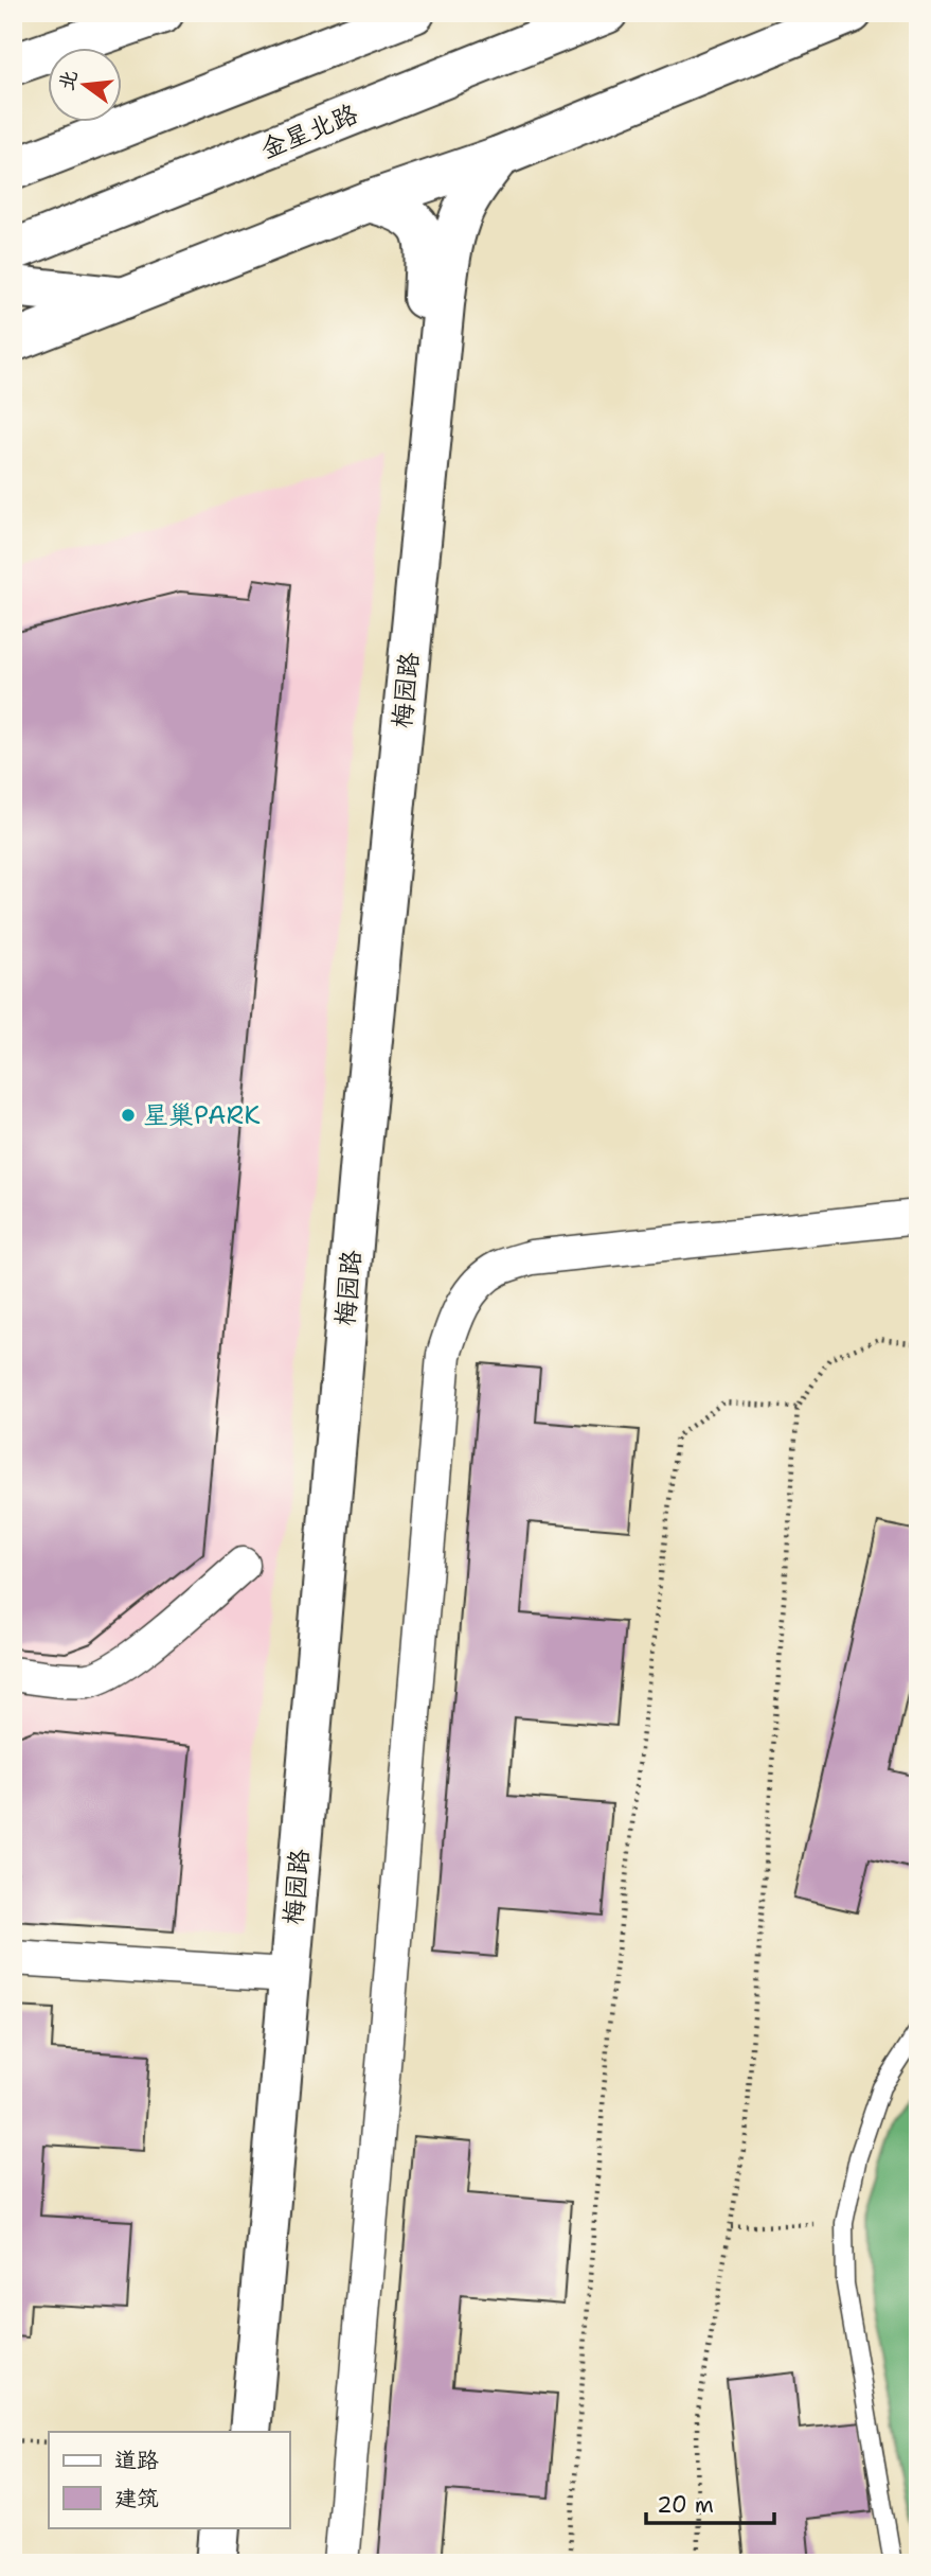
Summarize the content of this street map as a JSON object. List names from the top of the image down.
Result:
{
  "streets": {
    "street": ["金星北路", "梅园路"]
  },
  "places": ["星巢PARK"],
  "legend": ["道路", "建筑"],
  "scale_bar": "20 m",
  "north": "left"
}
